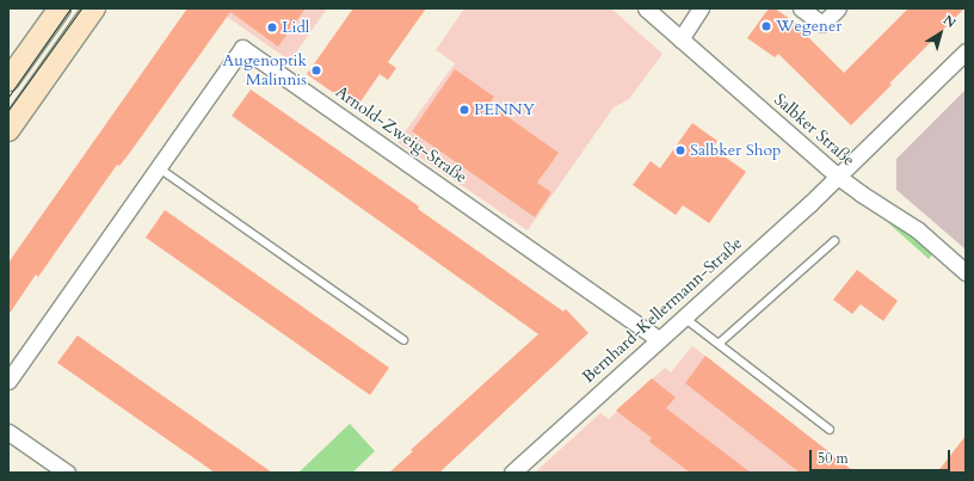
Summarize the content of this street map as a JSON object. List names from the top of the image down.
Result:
{
  "streets": {
    "street": ["Salbker Straße", "Arnold-Zweig-Straße", "Bernhard-Kellermann-Straße"]
  },
  "crossings": [
    ["Salbker Straße", "Bernhard-Kellermann-Straße"],
    ["Arnold-Zweig-Straße", "Bernhard-Kellermann-Straße"]
  ],
  "places": [
    "Wegener",
    "Lidl",
    "Augenoptik Malinnis",
    "PENNY",
    "Salbker Shop"
  ],
  "scale_bar": "50 m",
  "north": "top right"
}
